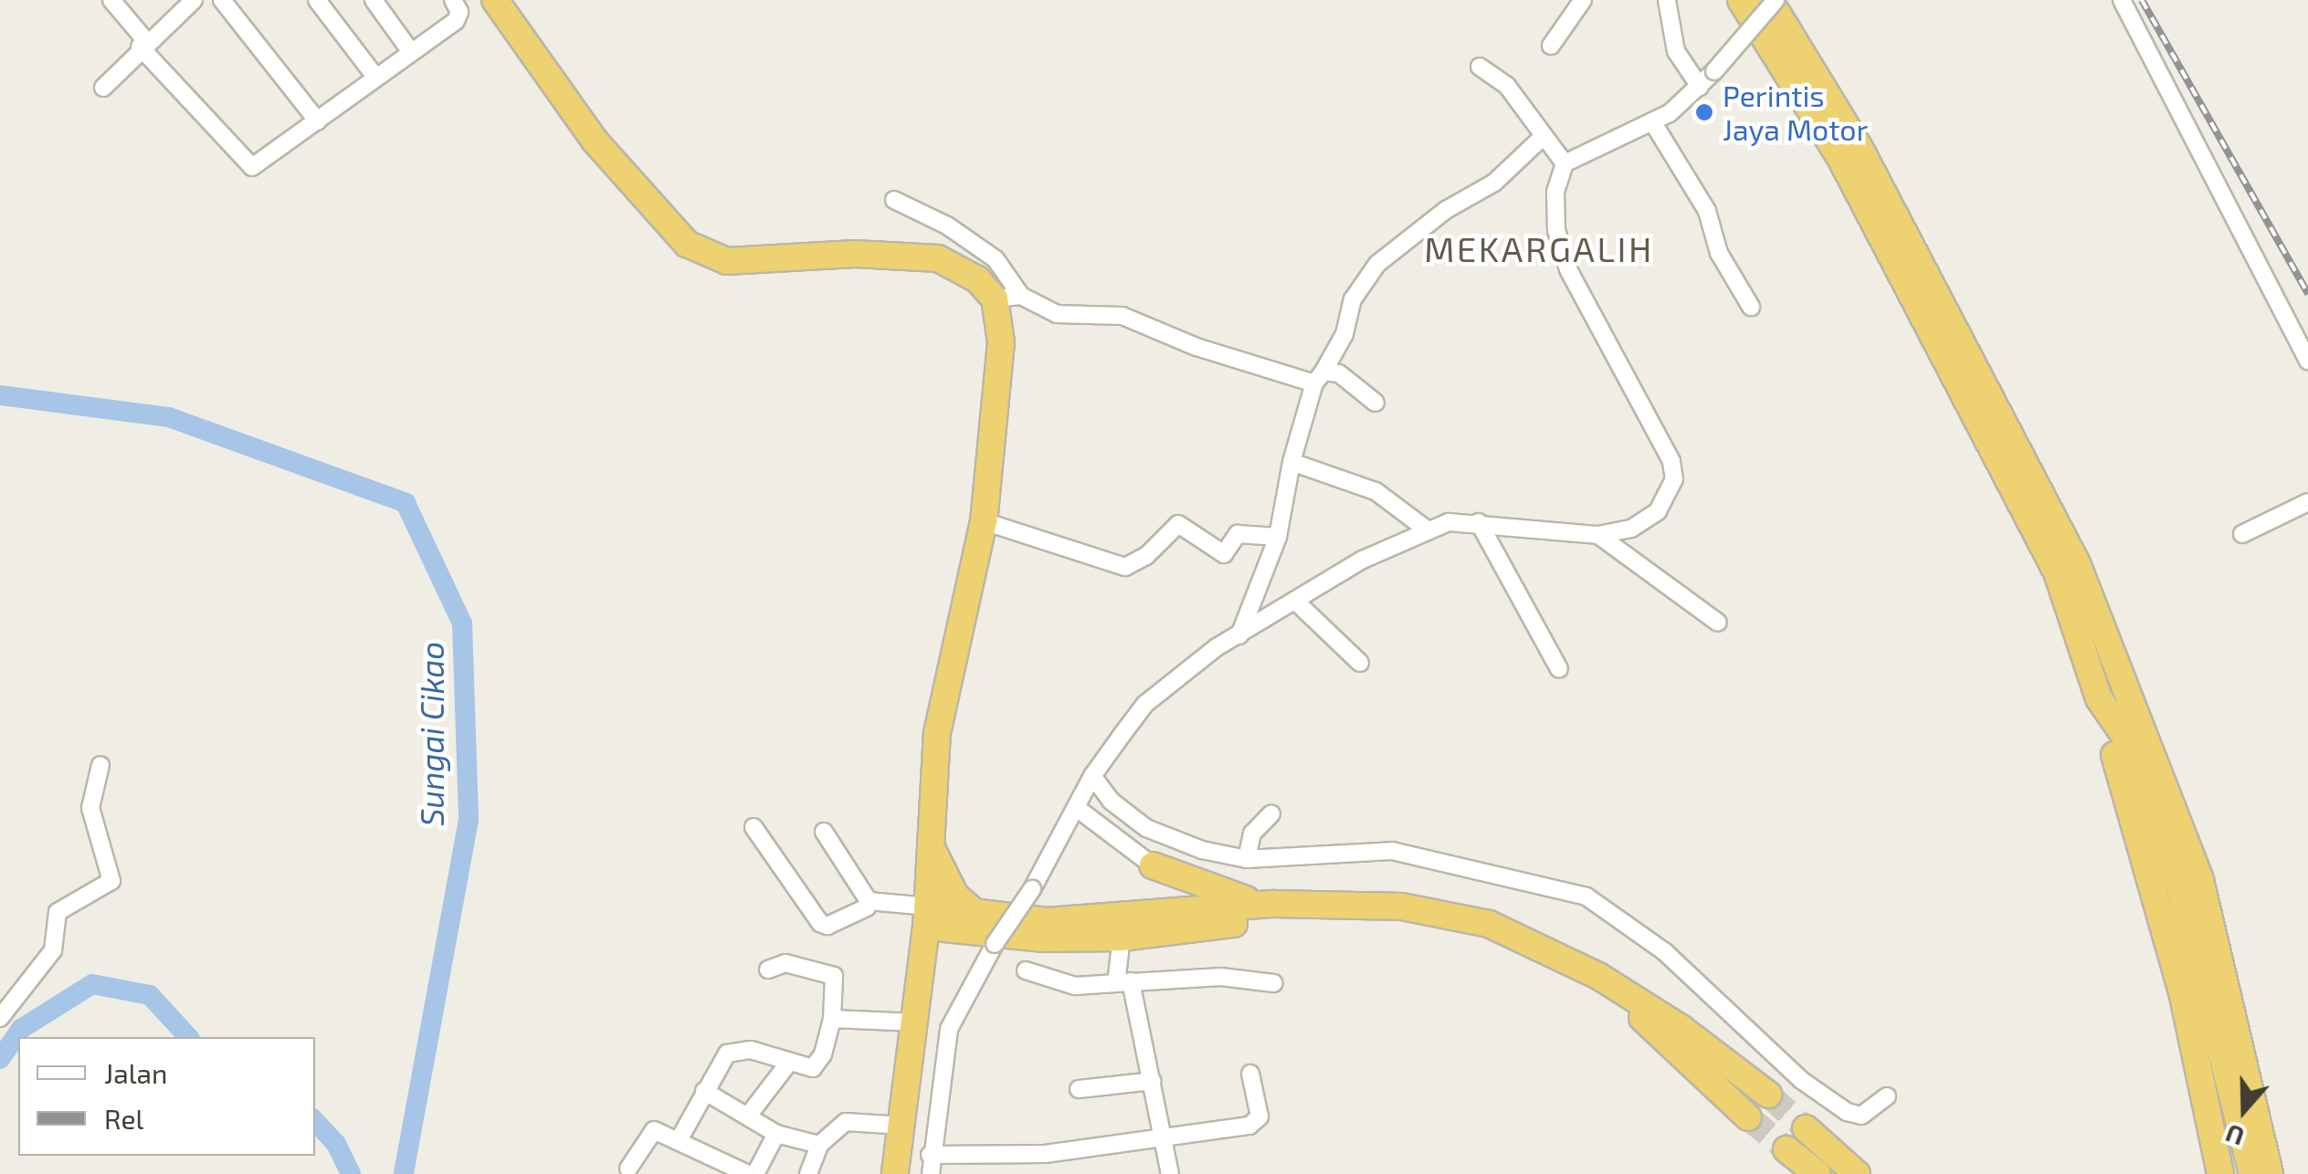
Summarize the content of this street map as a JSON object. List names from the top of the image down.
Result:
{
  "districts": ["MEKARGALIH"],
  "water": ["Sungai Cikao"],
  "places": ["Perintis Jaya Motor"],
  "legend": ["Jalan", "Rel"],
  "north": "bottom"
}
